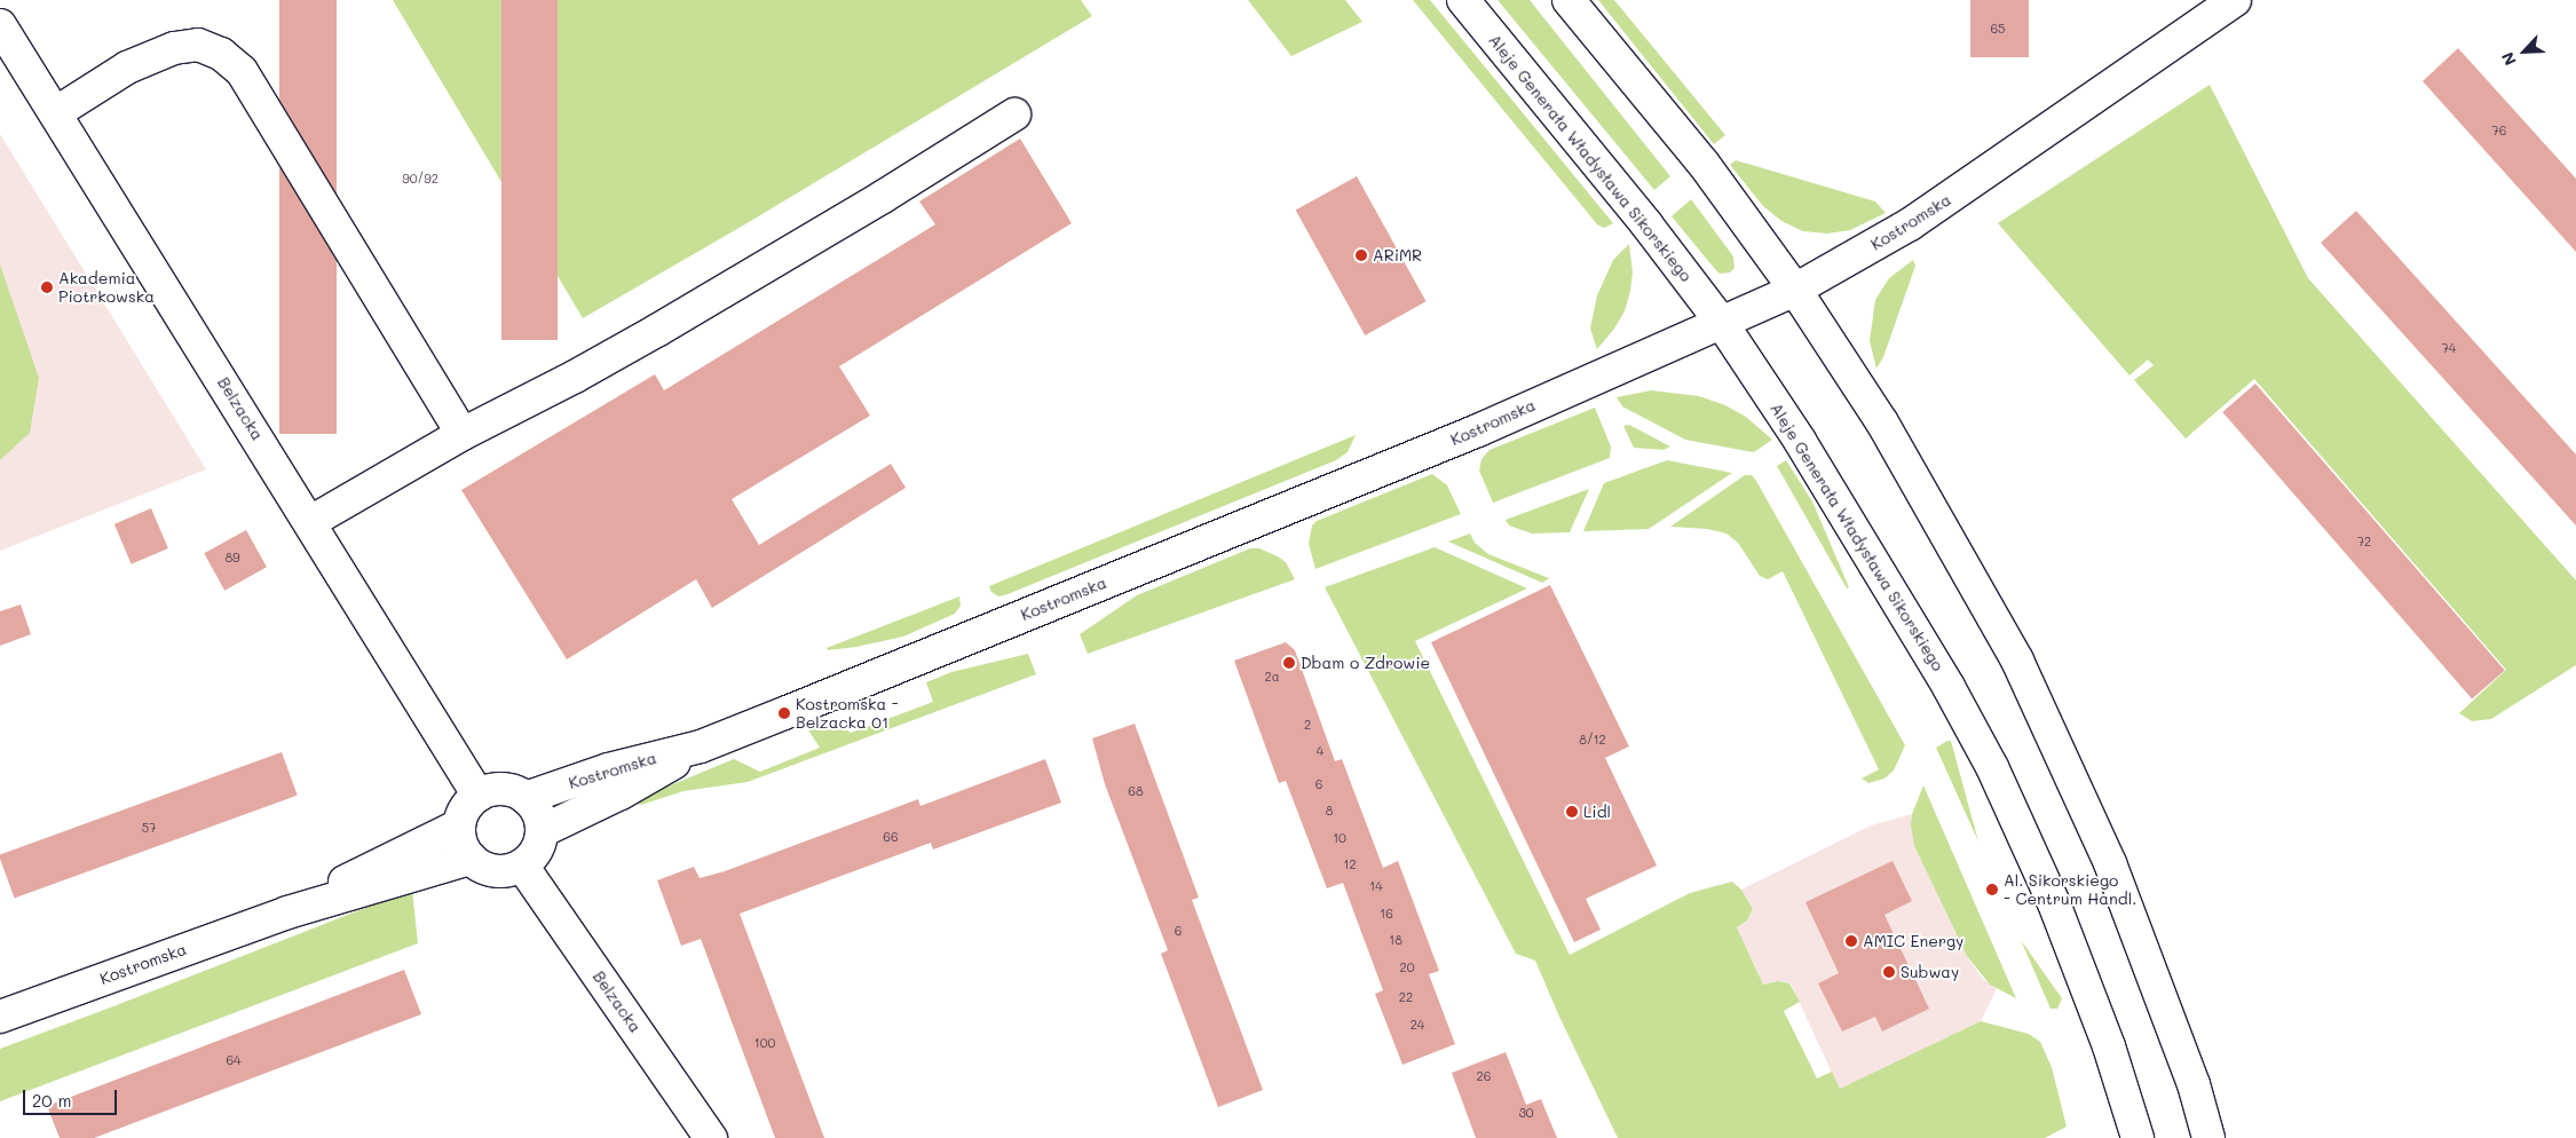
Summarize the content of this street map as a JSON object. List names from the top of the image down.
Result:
{
  "streets": {
    "street": ["Aleje Generała Władysława Sikorskiego", "Kostromska", "Belzacka"]
  },
  "crossings": [
    ["Aleje Generała Władysława Sikorskiego", "Kostromska"],
    ["Kostromska", "Belzacka"]
  ],
  "places": [
    "ARiMR",
    "Akademia Piotrkowska",
    "Dbam o Zdrowie",
    "Kostromska - Belzacka 01",
    "Lidl",
    "Al. Sikorskiego - Centrum Handl.",
    "AMIC Energy",
    "Subway"
  ],
  "house_numbers": [
    "65",
    "76",
    "90/92",
    "74",
    "72",
    "89",
    "2a",
    "2",
    "8/12",
    "4",
    "6",
    "68",
    "8",
    "57",
    "66",
    "10",
    "12",
    "14",
    "16",
    "6",
    "18",
    "20",
    "22",
    "24",
    "100",
    "64",
    "26",
    "30"
  ],
  "scale_bar": "20 m",
  "north": "bottom left"
}
